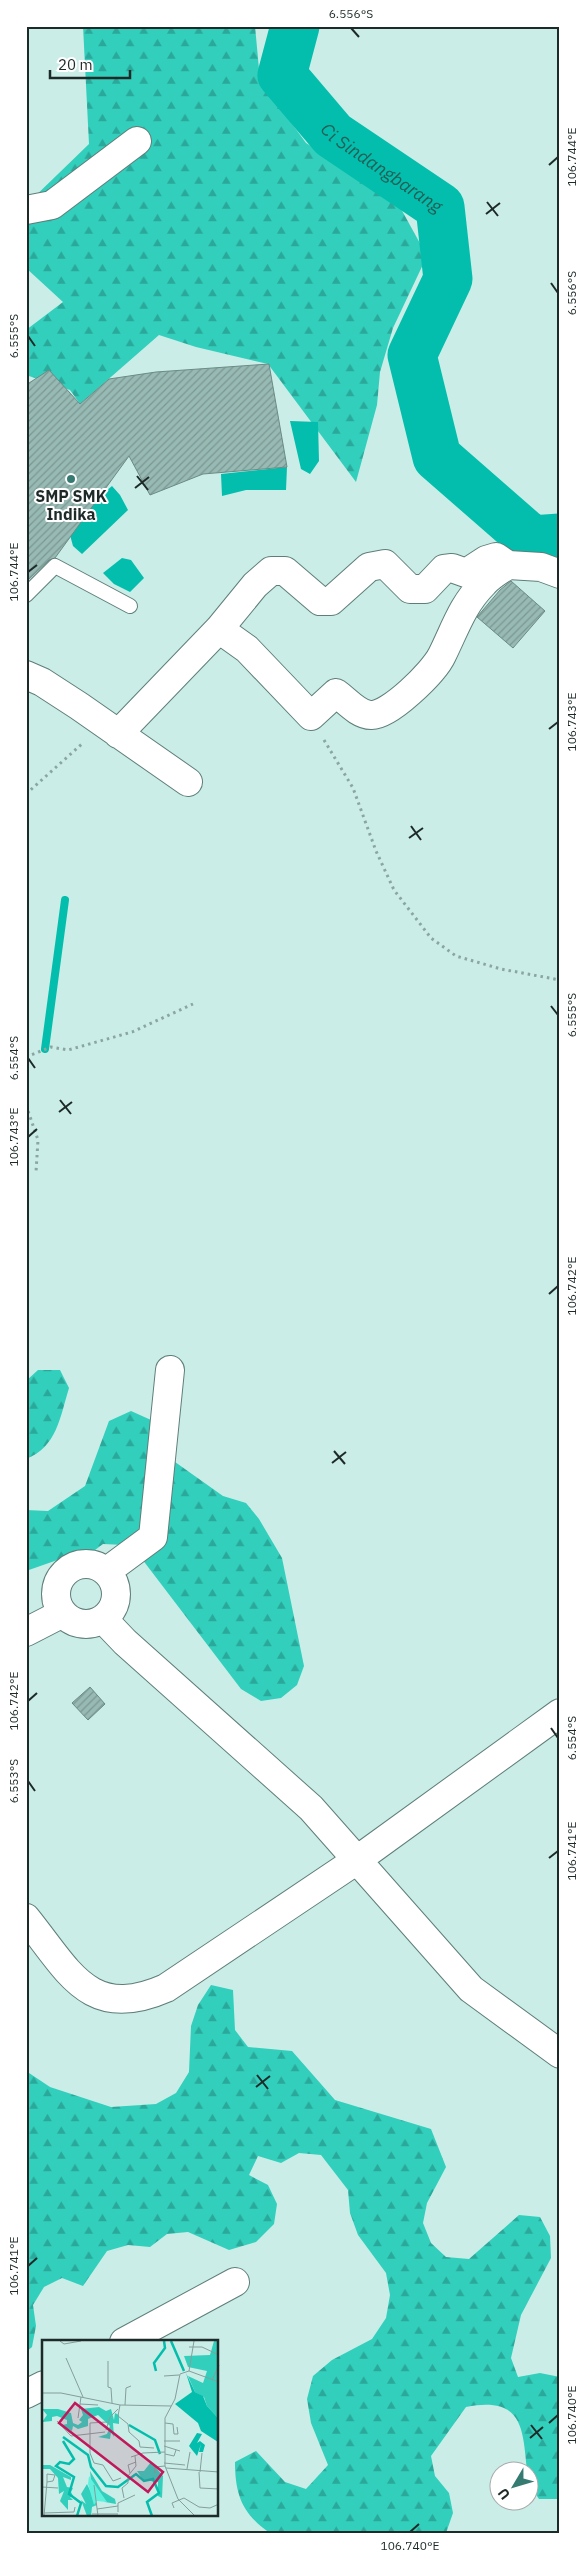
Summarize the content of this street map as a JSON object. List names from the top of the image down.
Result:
{
  "water": ["Ci Sindangbarang"],
  "places": ["SMP SMK Indika"],
  "scale_bar": "20 m",
  "north": "bottom left",
  "coordinates": [
    "6.556°S",
    "106.744°E",
    "6.555°S",
    "106.743°E",
    "6.554°S",
    "106.742°E",
    "6.553°S",
    "106.741°E",
    "106.740°E"
  ]
}
